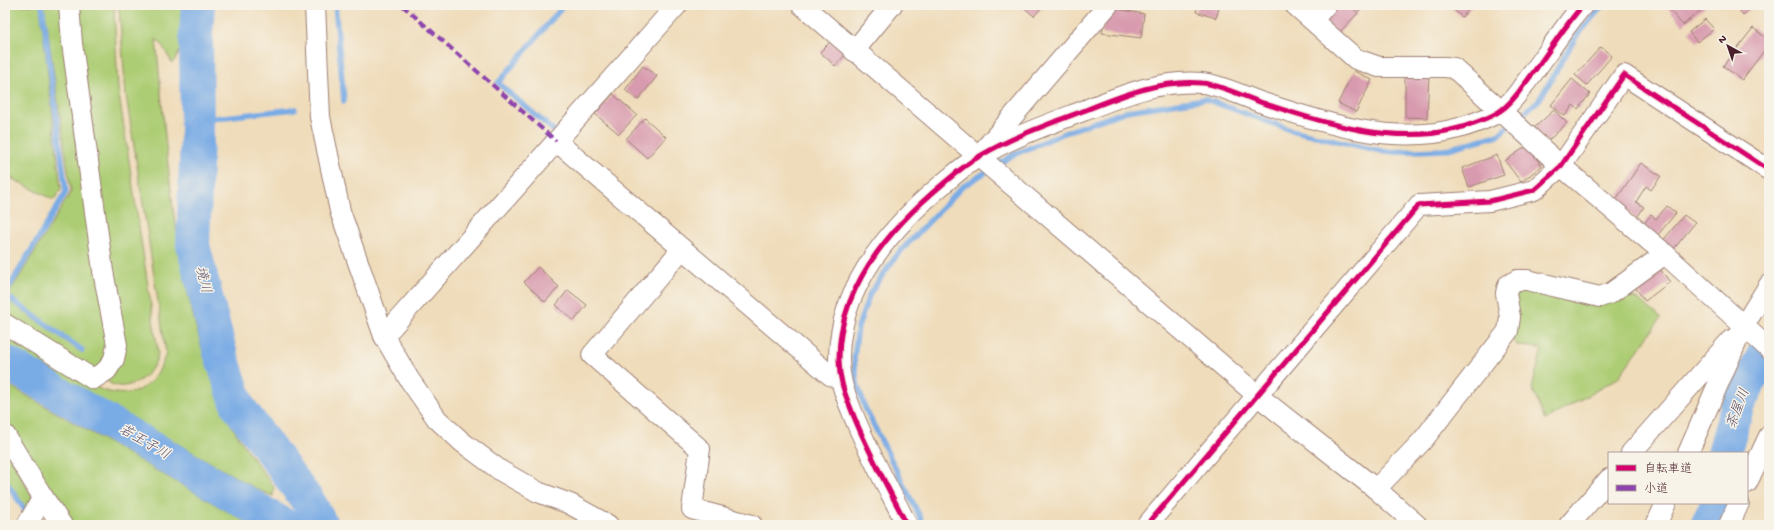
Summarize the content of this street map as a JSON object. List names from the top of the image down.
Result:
{
  "water": ["境川", "茶屋川", "若王子川"],
  "legend": ["自転車道", "小道"],
  "north": "top left"
}
